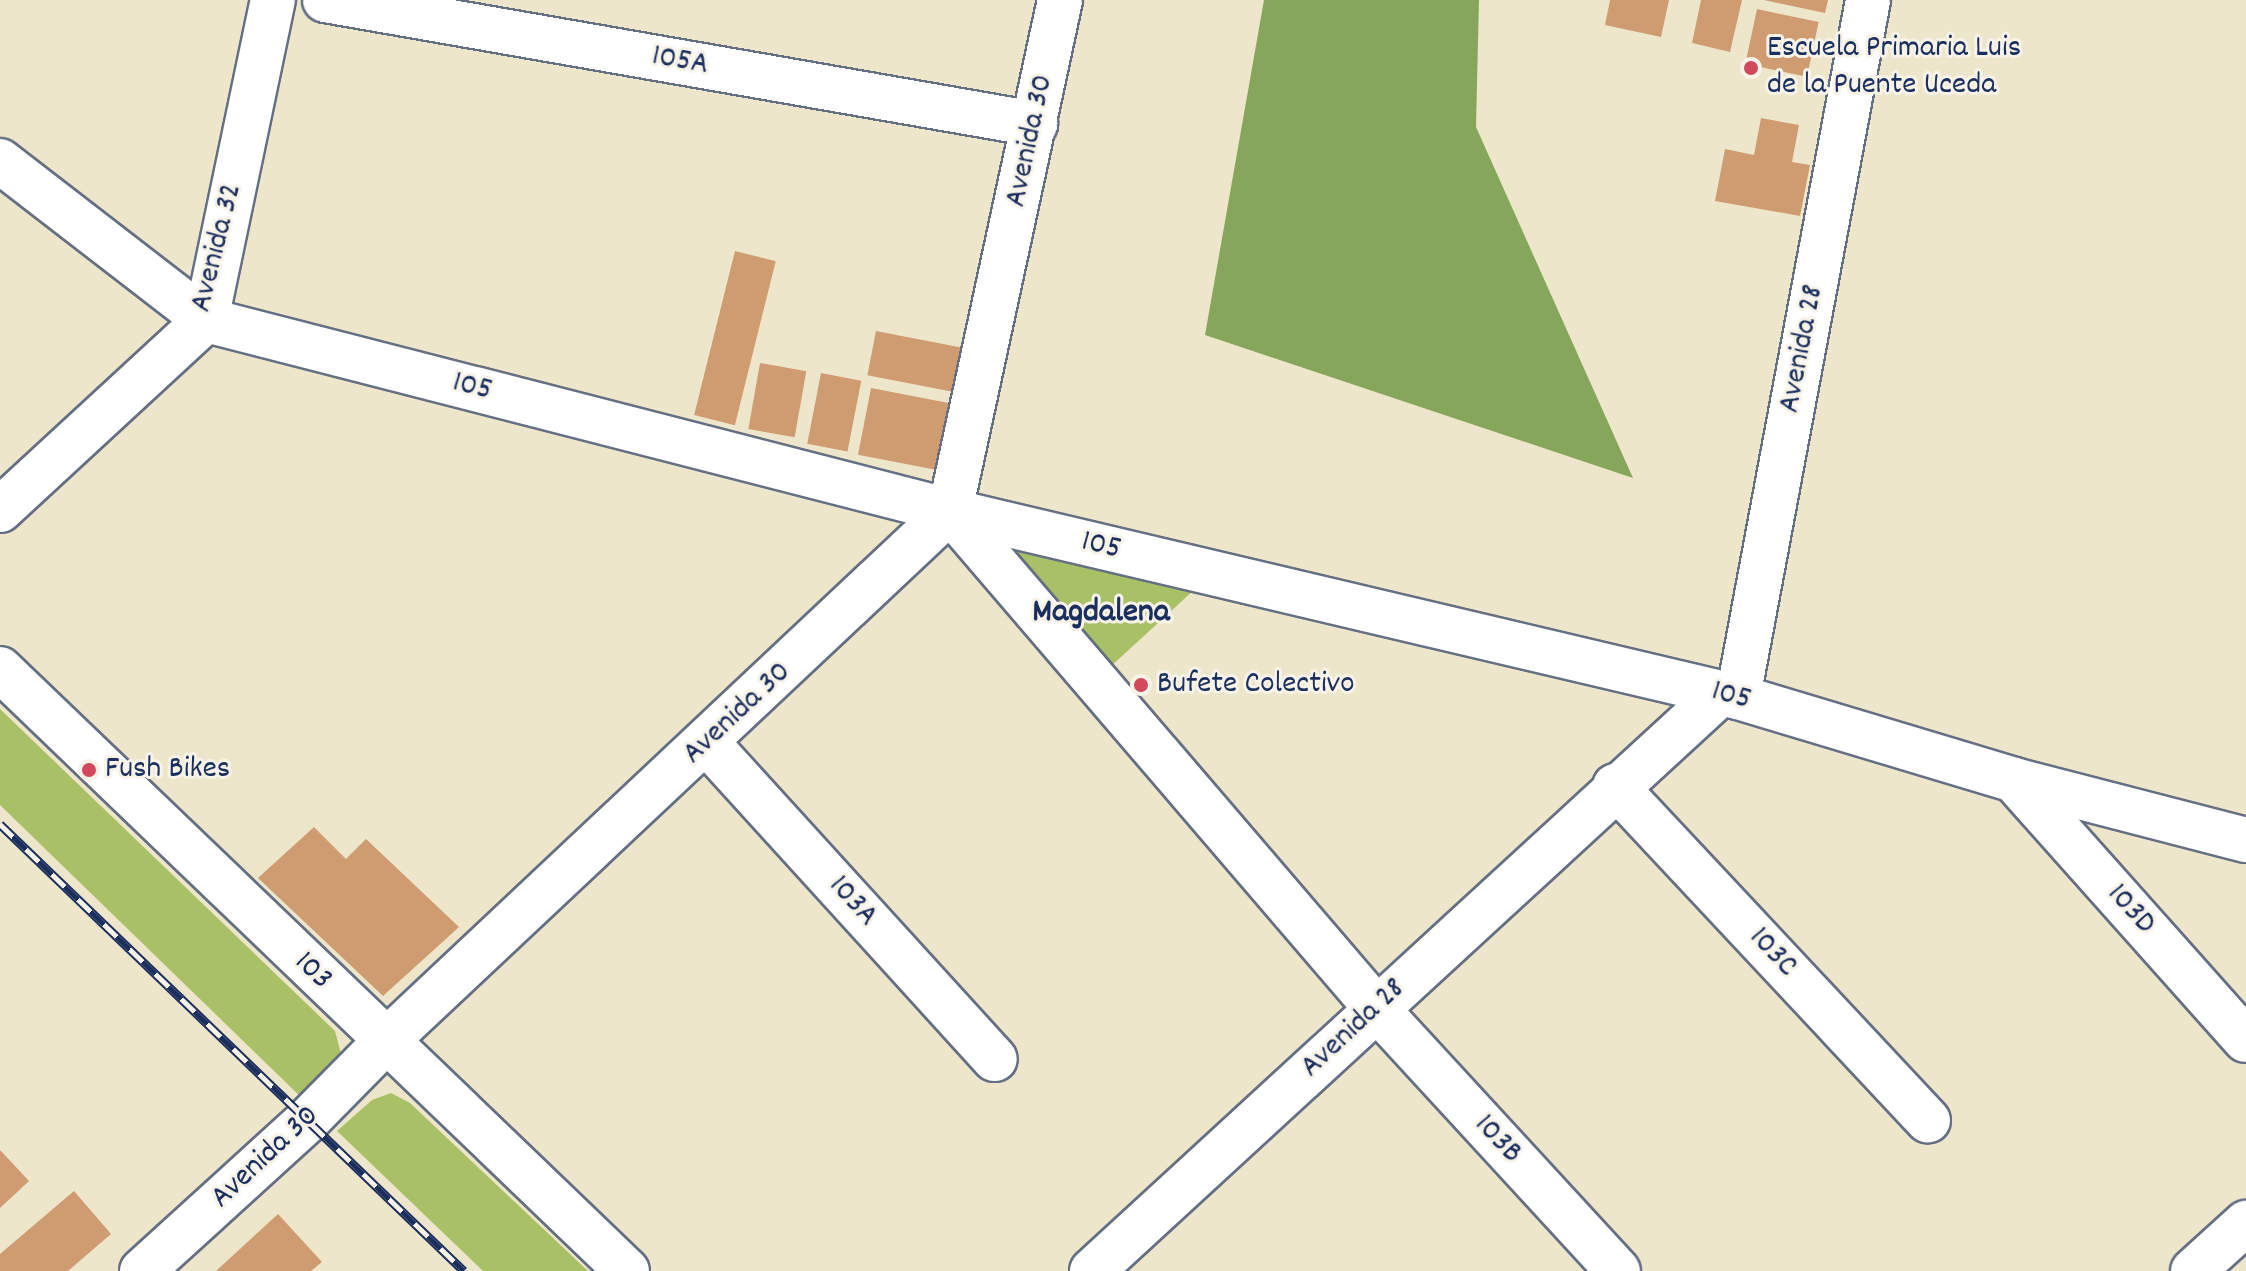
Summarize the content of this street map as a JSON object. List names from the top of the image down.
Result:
{
  "streets": {
    "street": [
      "105A",
      "Avenida 30",
      "Avenida 32",
      "Avenida 28",
      "105",
      "103A",
      "103D",
      "103C",
      "103",
      "103B"
    ]
  },
  "crossings": [
    ["105A", "Avenida 30"],
    ["Avenida 30", "105"],
    ["Avenida 30", "103A"],
    ["Avenida 30", "103"],
    ["Avenida 30", "103B"],
    ["Avenida 32", "105"],
    ["Avenida 28", "105"],
    ["Avenida 28", "103C"],
    ["Avenida 28", "103B"],
    ["105", "103D"],
    ["105", "103B"]
  ],
  "districts": ["Magdalena"],
  "places": ["Escuela Primaria Luis de la Puente Uceda", "Bufete Colectivo", "Fush Bikes"]
}
